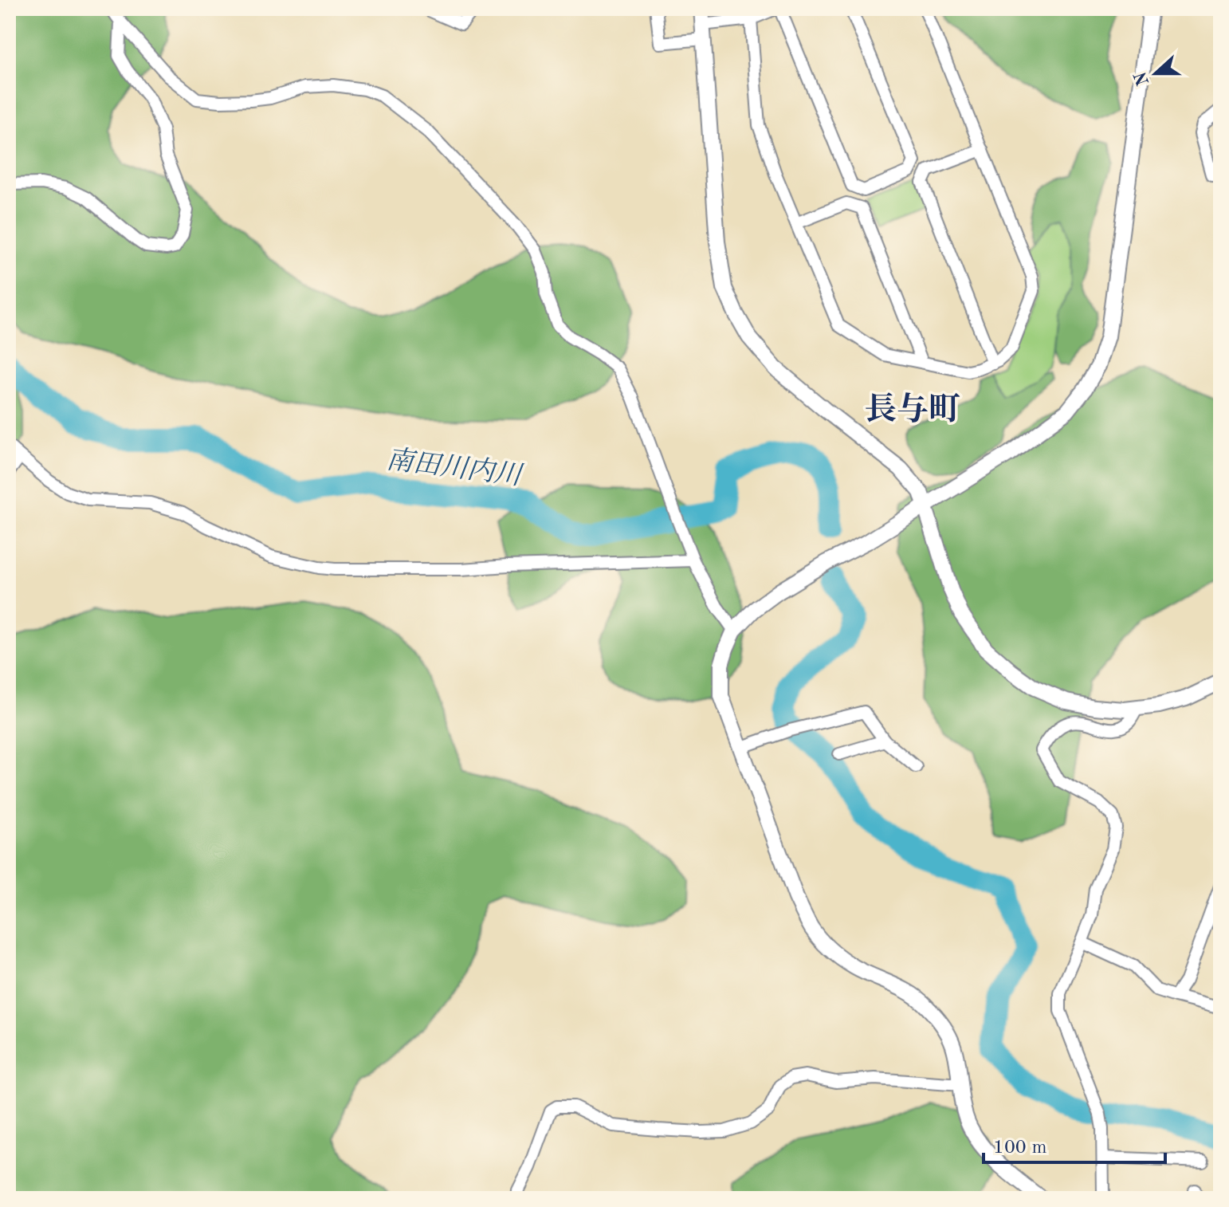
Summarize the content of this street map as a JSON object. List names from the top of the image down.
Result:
{
  "districts": ["長与町"],
  "water": ["南田川内川"],
  "scale_bar": "100 m",
  "north": "left"
}
